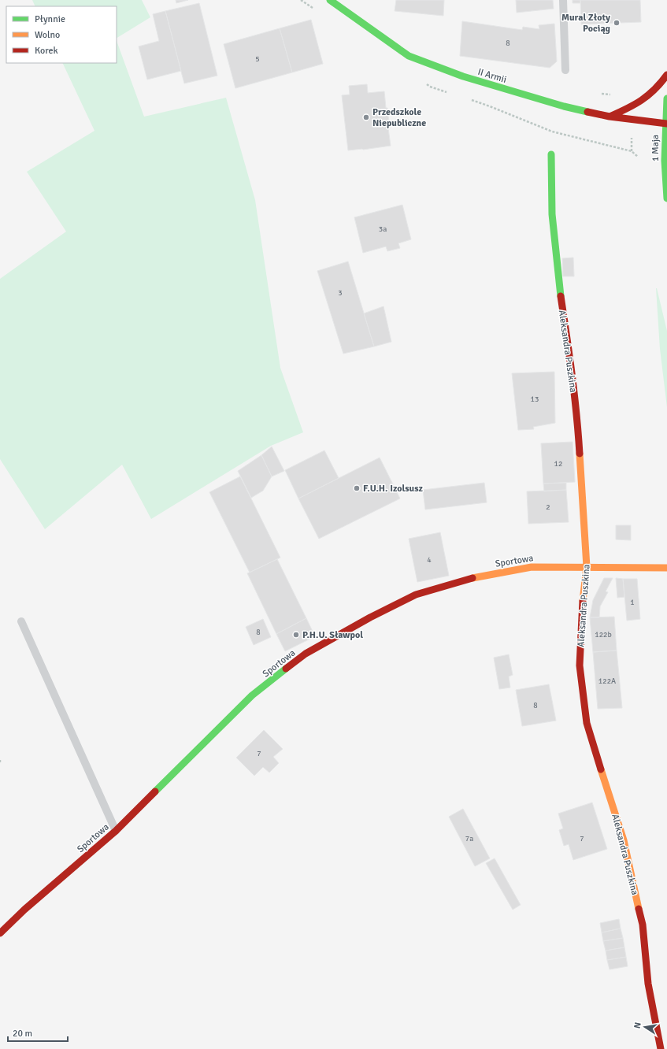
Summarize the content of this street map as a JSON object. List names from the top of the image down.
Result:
{
  "streets": {
    "street": [
      "II Armii",
      "1 Maja",
      "Aleksandra Puszkina",
      "Sportowa"
    ]
  },
  "crossings": [
    ["II Armii", "1 Maja"],
    ["Aleksandra Puszkina", "Sportowa"]
  ],
  "places": [
    "Mural Złoty Pociąg",
    "Przedszkole Niepubliczne",
    "F.U.H. Izolsusz",
    "P.H.U. Sławpol"
  ],
  "house_numbers": [
    "8",
    "5",
    "3a",
    "3",
    "13",
    "12",
    "2",
    "4",
    "1",
    "8",
    "122b",
    "122A",
    "8",
    "7",
    "7a",
    "7"
  ],
  "legend": ["Płynnie", "Wolno", "Korek"],
  "scale_bar": "20 m",
  "north": "left"
}
